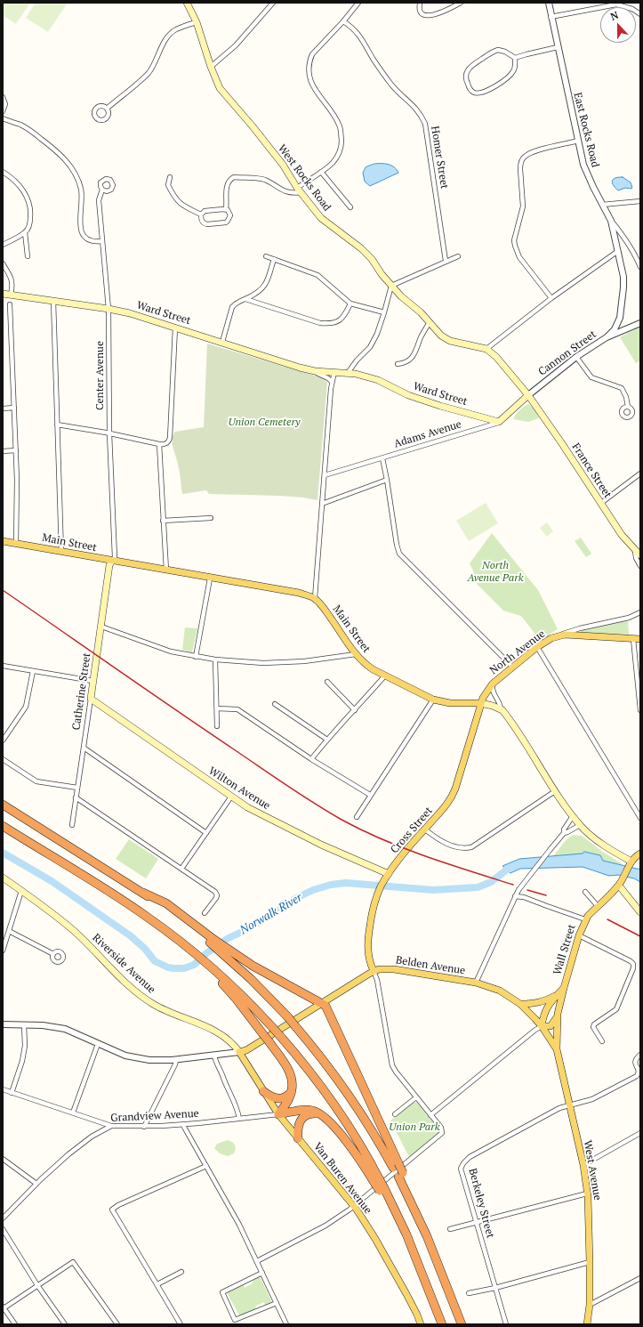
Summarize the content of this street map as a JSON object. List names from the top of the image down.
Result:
{
  "streets": {
    "main road": [
      "West Rocks Road",
      "Ward Street",
      "Adams Avenue",
      "France Street",
      "Main Street",
      "North Avenue",
      "Catherine Street",
      "Wilton Avenue",
      "Cross Street",
      "Wall Street",
      "Riverside Avenue",
      "Belden Avenue",
      "West Avenue",
      "Van Buren Avenue"
    ],
    "street": [
      "East Rocks Road",
      "Homer Street",
      "Cannon Street",
      "Center Avenue",
      "Grandview Avenue",
      "Berkeley Street"
    ]
  },
  "crossings": [
    ["East Rocks Road", "Cannon Street"],
    ["Ward Street", "Center Avenue"],
    ["Ward Street", "Adams Avenue"],
    ["Cannon Street", "Adams Avenue"],
    ["Cannon Street", "France Street"],
    ["Center Avenue", "Main Street"],
    ["Center Avenue", "Catherine Street"],
    ["Adams Avenue", "France Street"],
    ["Main Street", "North Avenue"],
    ["Main Street", "Catherine Street"],
    ["Main Street", "Cross Street"],
    ["North Avenue", "Cross Street"],
    ["Catherine Street", "Wilton Avenue"],
    ["Wilton Avenue", "Cross Street"],
    ["Cross Street", "Belden Avenue"],
    ["Wall Street", "Belden Avenue"],
    ["Wall Street", "West Avenue"],
    ["Riverside Avenue", "Belden Avenue"],
    ["Riverside Avenue", "Van Buren Avenue"],
    ["Belden Avenue", "West Avenue"],
    ["Belden Avenue", "Van Buren Avenue"],
    ["Grandview Avenue", "Van Buren Avenue"],
    ["West Avenue", "Berkeley Street"]
  ],
  "water": ["Norwalk River"],
  "parks": ["Union Cemetery", "North Avenue Park", "Union Park"],
  "north": "top"
}
